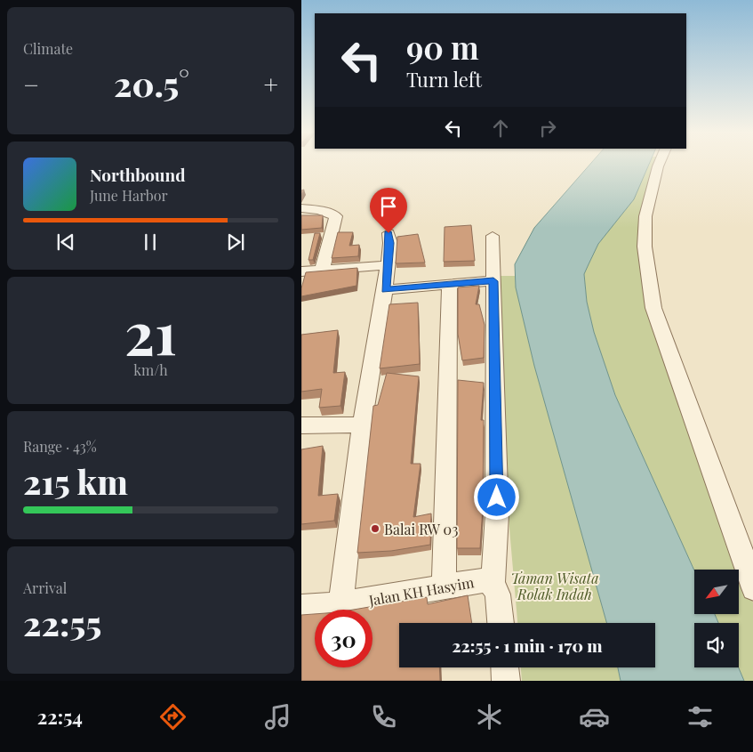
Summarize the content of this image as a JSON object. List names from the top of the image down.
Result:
{
  "streets": {
    "street": ["Jalan KH Hasyim"]
  },
  "parks": ["Taman Wisata Rolak Indah"],
  "places": ["Balai RW 03"],
  "north": "bottom left",
  "page": {
    "tile": [
      "Climate",
      ["21", "km/h"],
      ["Range · 43%", "215 km"],
      ["Arrival", "22:55"]
    ],
    "turn": ["90 m", "Turn left"],
    "heat": ["−", "20.5°", "+"],
    "song": ["Northbound", "June Harbor"],
    "limit": "30",
    "trip": "22:55 · 1 min · 170 m",
    "tabs": "22:54"
  }
}
